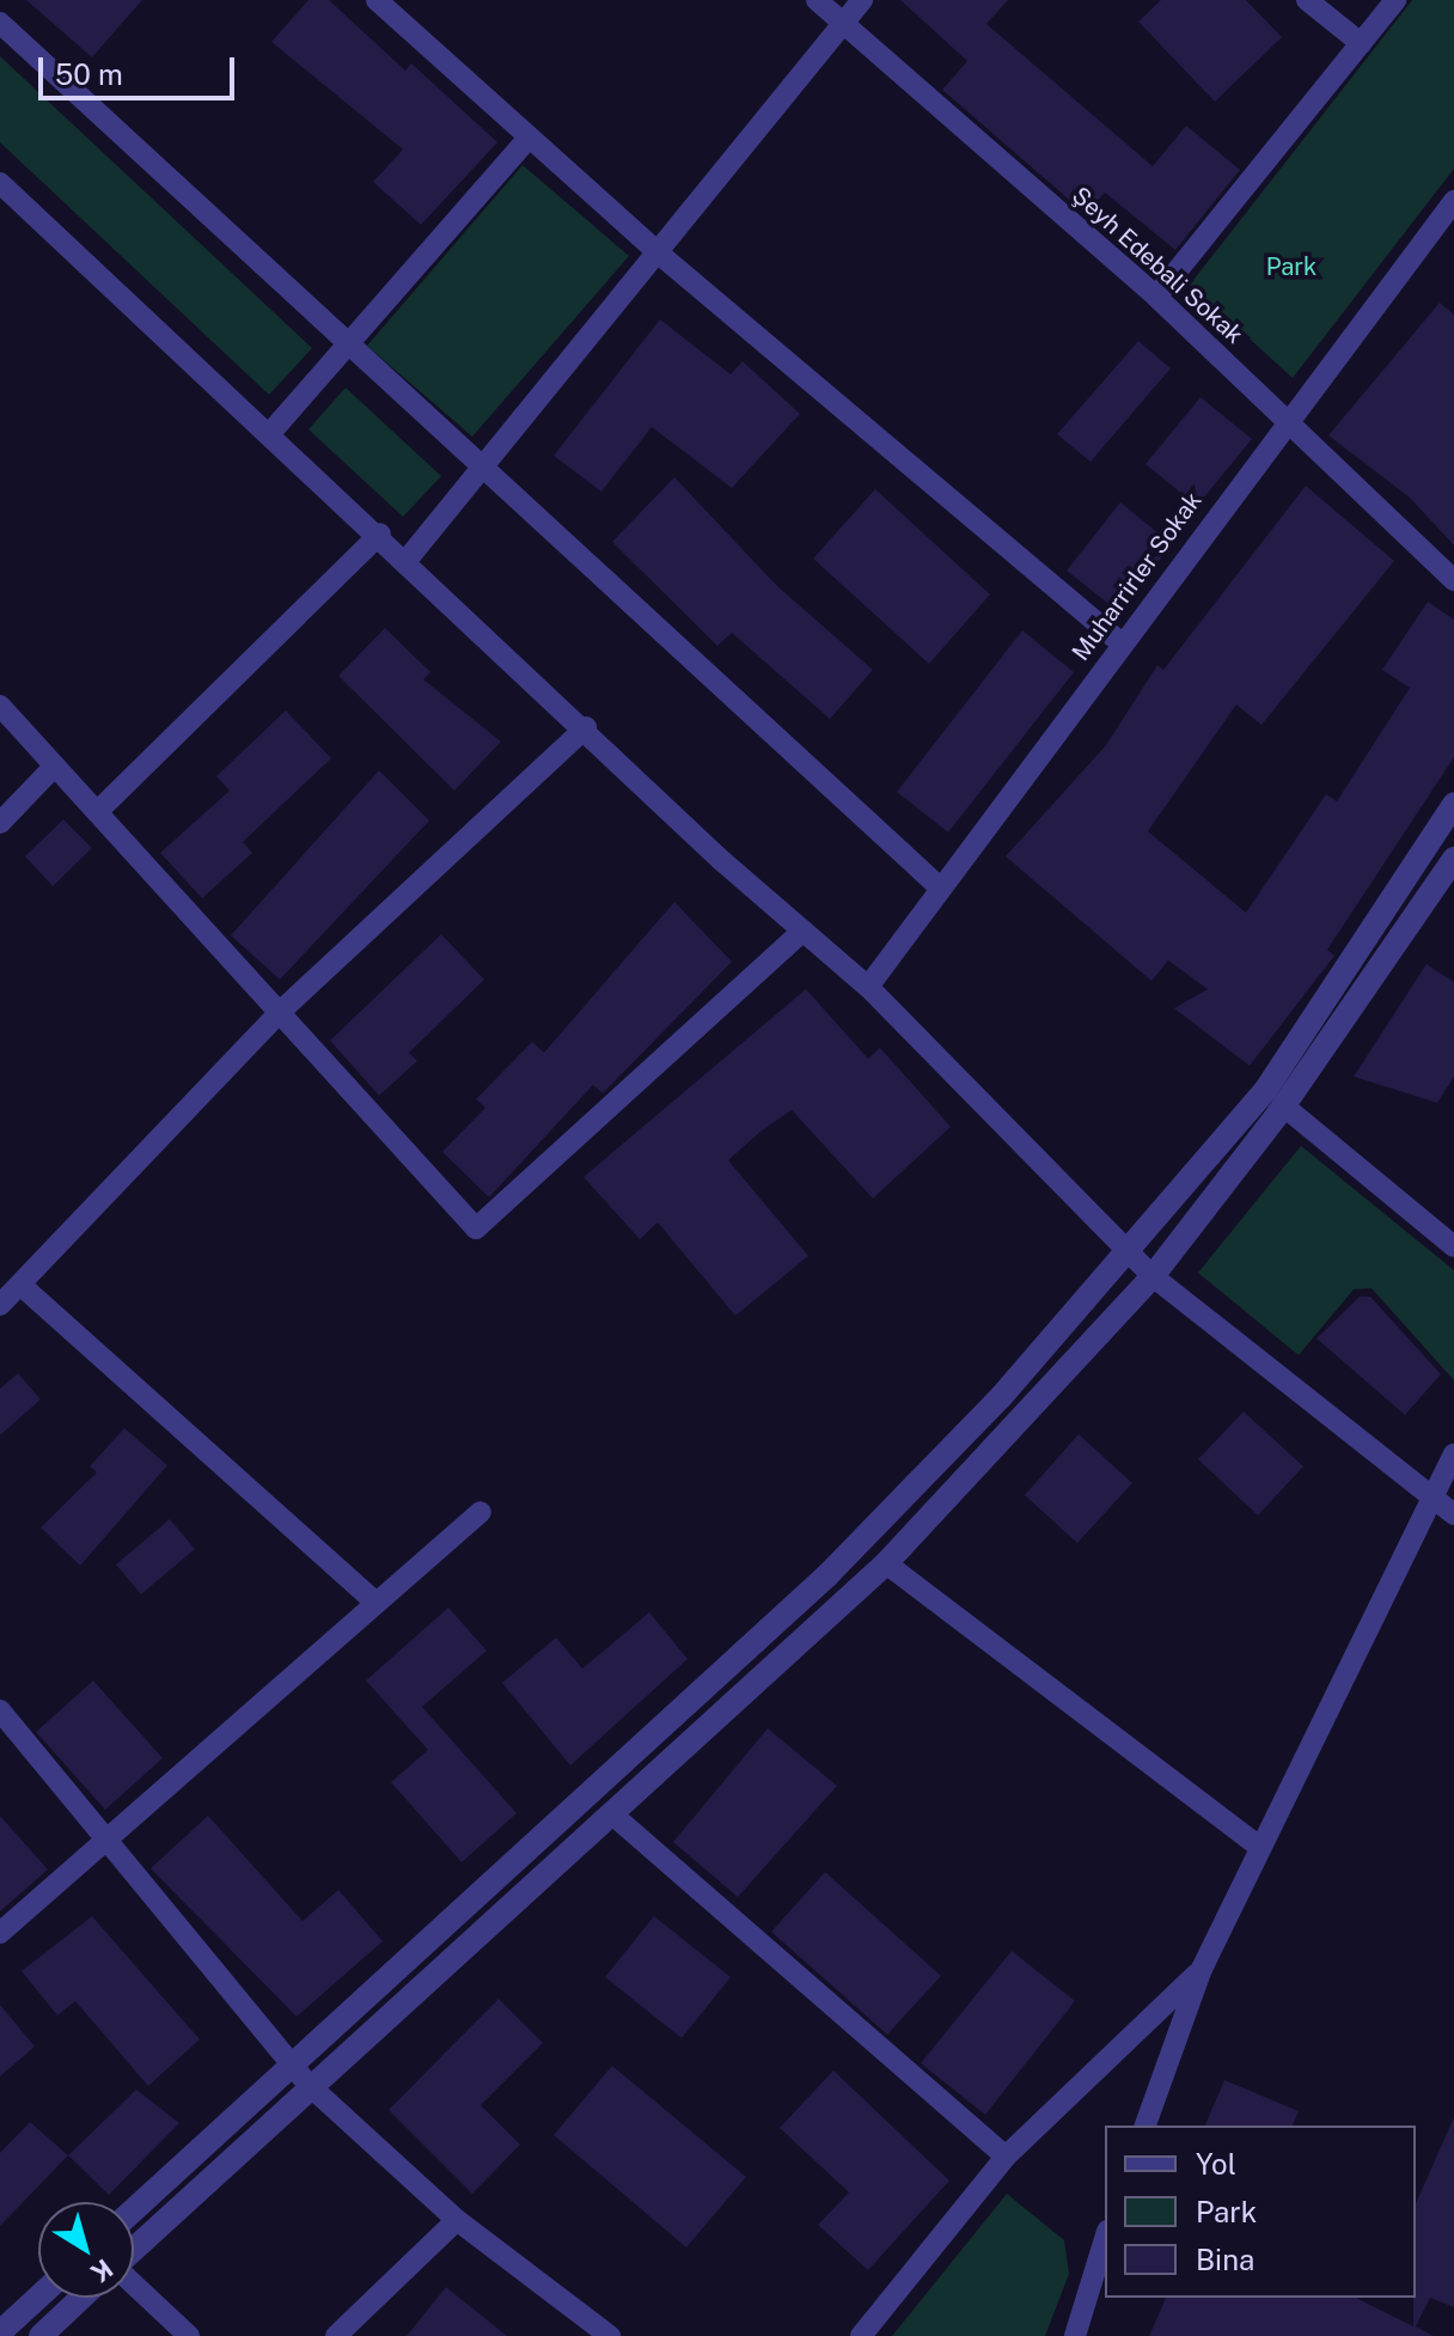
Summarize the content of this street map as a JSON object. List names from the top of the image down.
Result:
{
  "streets": {
    "street": ["Şeyh Edebali Sokak", "Muharrirler Sokak"]
  },
  "crossings": [
    ["Şeyh Edebali Sokak", "Muharrirler Sokak"]
  ],
  "parks": ["Park"],
  "legend": ["Yol", "Park", "Bina"],
  "scale_bar": "50 m",
  "north": "bottom right"
}
